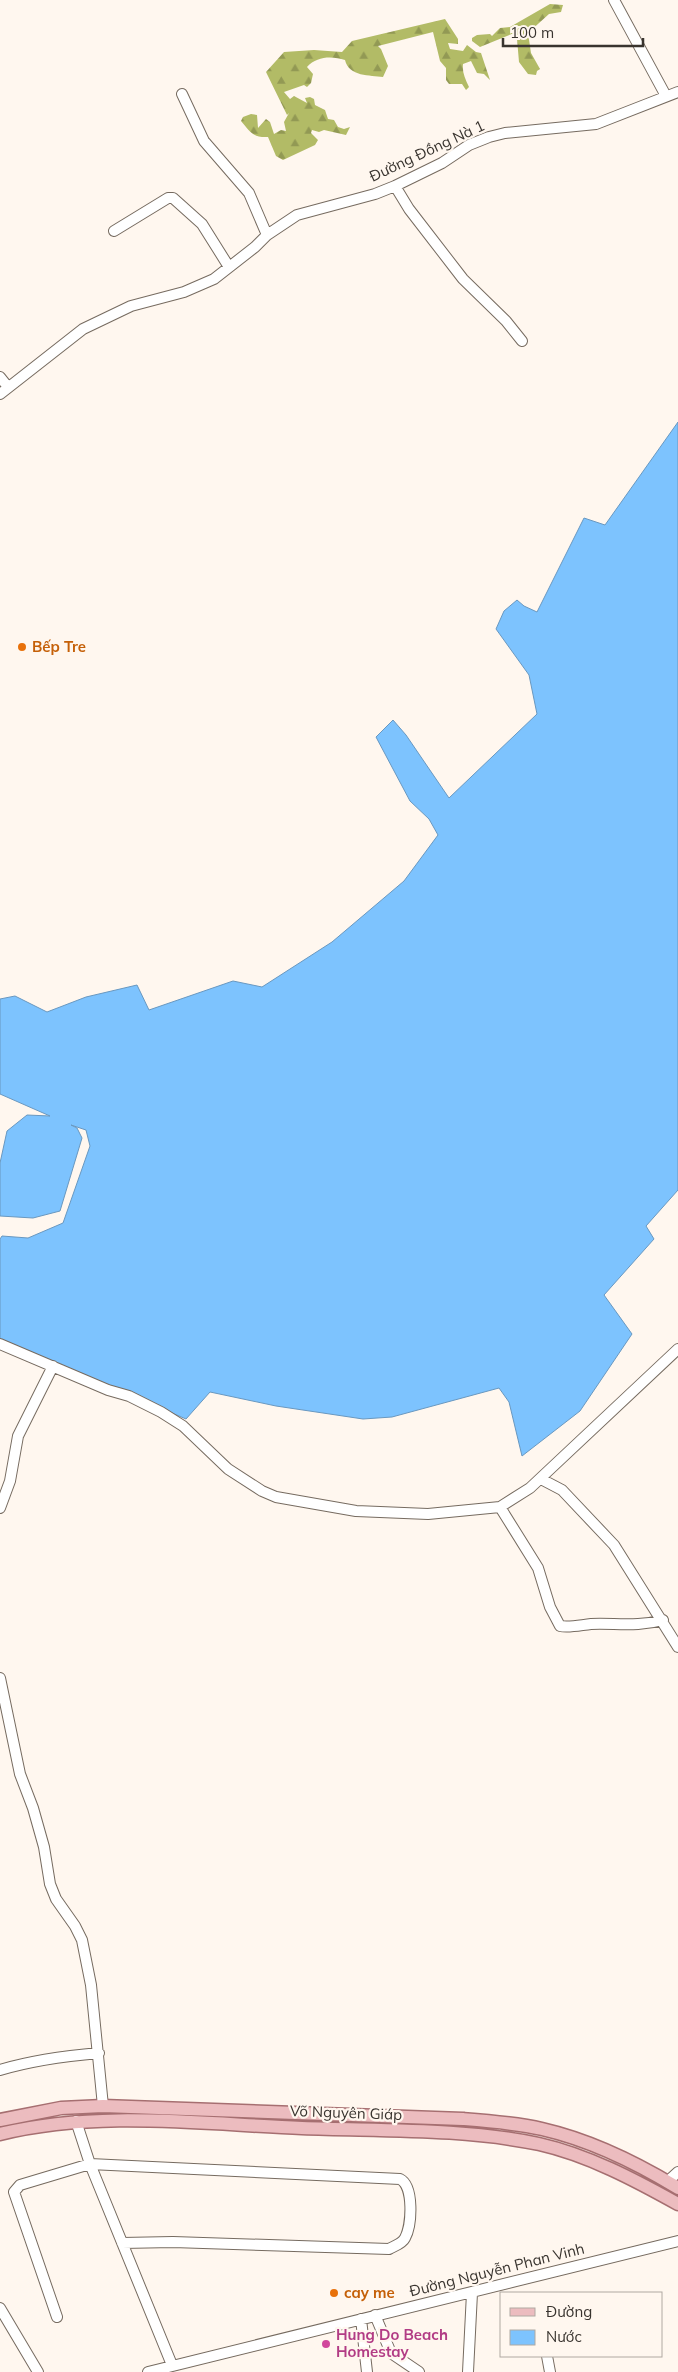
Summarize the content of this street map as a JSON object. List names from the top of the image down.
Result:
{
  "streets": {
    "main road": ["Võ Nguyên Giáp"],
    "street": ["Đường Đồng Nà 1", "Đường Nguyễn Phan Vinh"]
  },
  "places": ["Bếp Tre", "cay me", "Hung Do Beach Homestay"],
  "legend": ["Đường", "Nước"],
  "scale_bar": "100 m"
}
